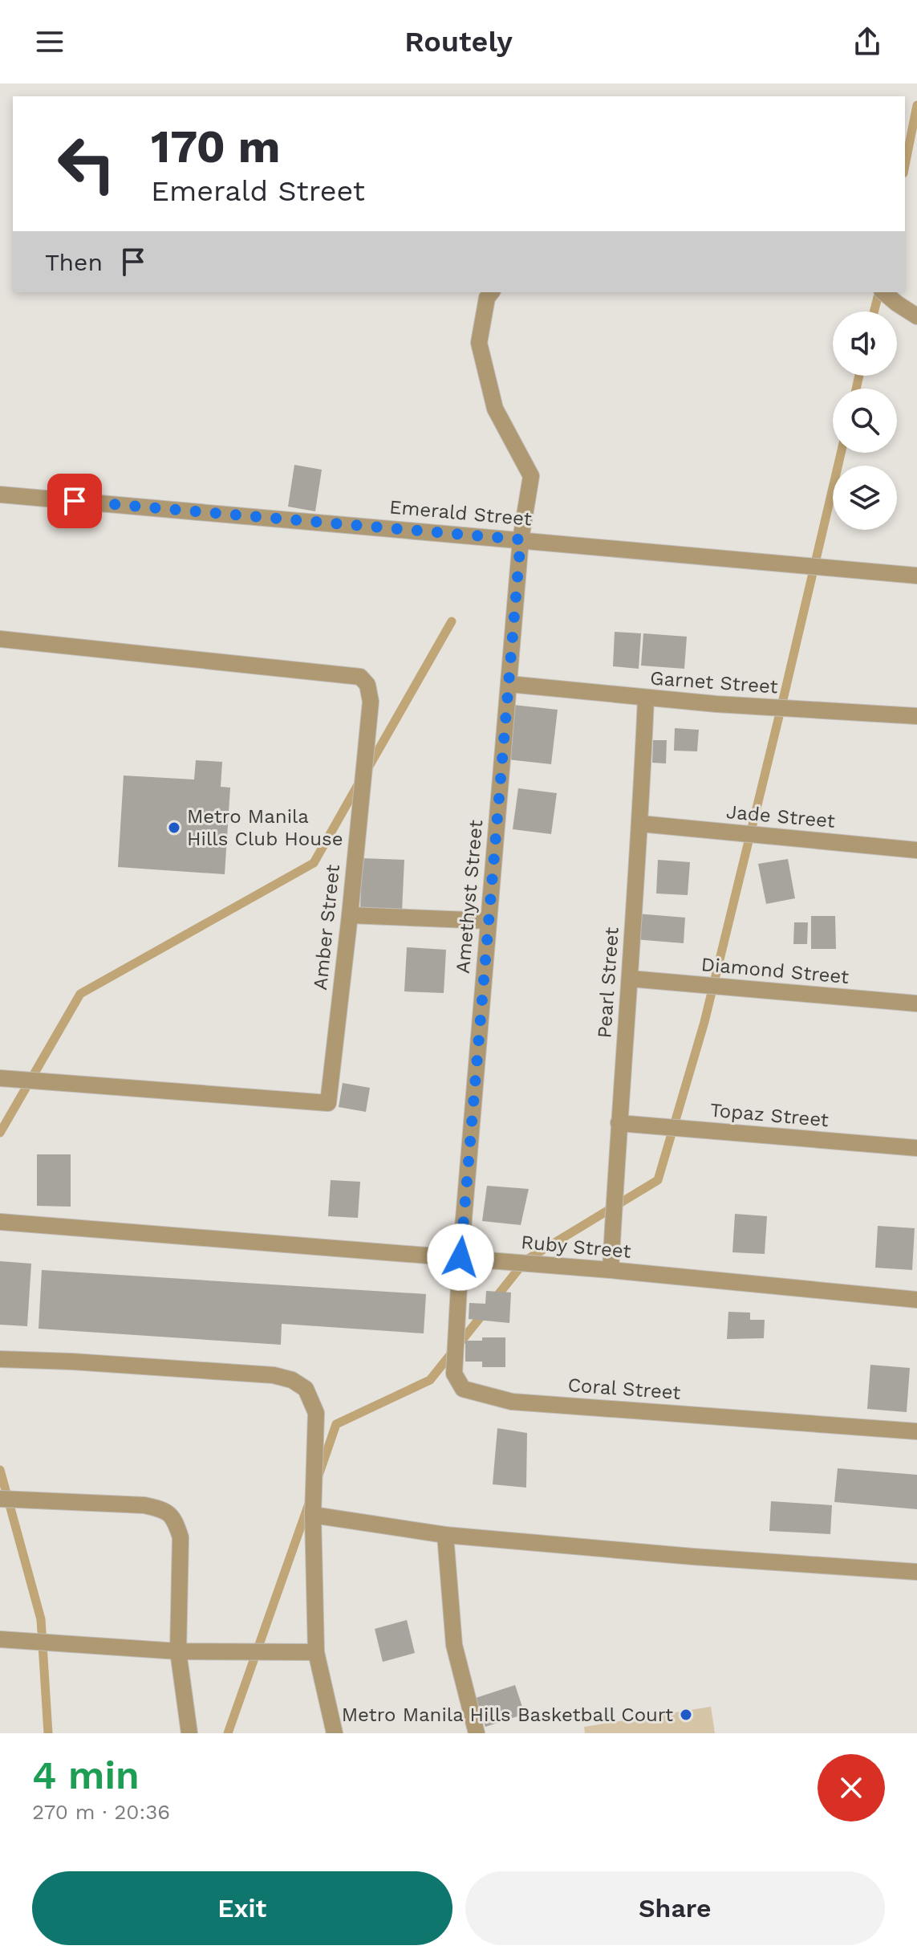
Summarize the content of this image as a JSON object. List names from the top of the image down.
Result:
{
  "streets": {
    "street": [
      "Emerald Street",
      "Garnet Street",
      "Jade Street",
      "Amethyst Street",
      "Amber Street",
      "Diamond Street",
      "Pearl Street",
      "Topaz Street",
      "Ruby Street",
      "Coral Street"
    ]
  },
  "crossings": [
    ["Emerald Street", "Amethyst Street"],
    ["Garnet Street", "Amethyst Street"],
    ["Garnet Street", "Pearl Street"],
    ["Jade Street", "Pearl Street"],
    ["Amethyst Street", "Ruby Street"],
    ["Amethyst Street", "Coral Street"],
    ["Diamond Street", "Pearl Street"],
    ["Pearl Street", "Topaz Street"],
    ["Pearl Street", "Ruby Street"],
    ["Ruby Street", "Coral Street"]
  ],
  "places": ["Metro Manila Hills Club House", "Metro Manila Hills Basketball Court"],
  "page": {
    "header": "Routely",
    "turn": ["170 m", "Emerald Street"],
    "then": "Then",
    "heading": ["4 min", "270 m · 20:36"],
    "buttons": ["Exit", "Share"]
  }
}
